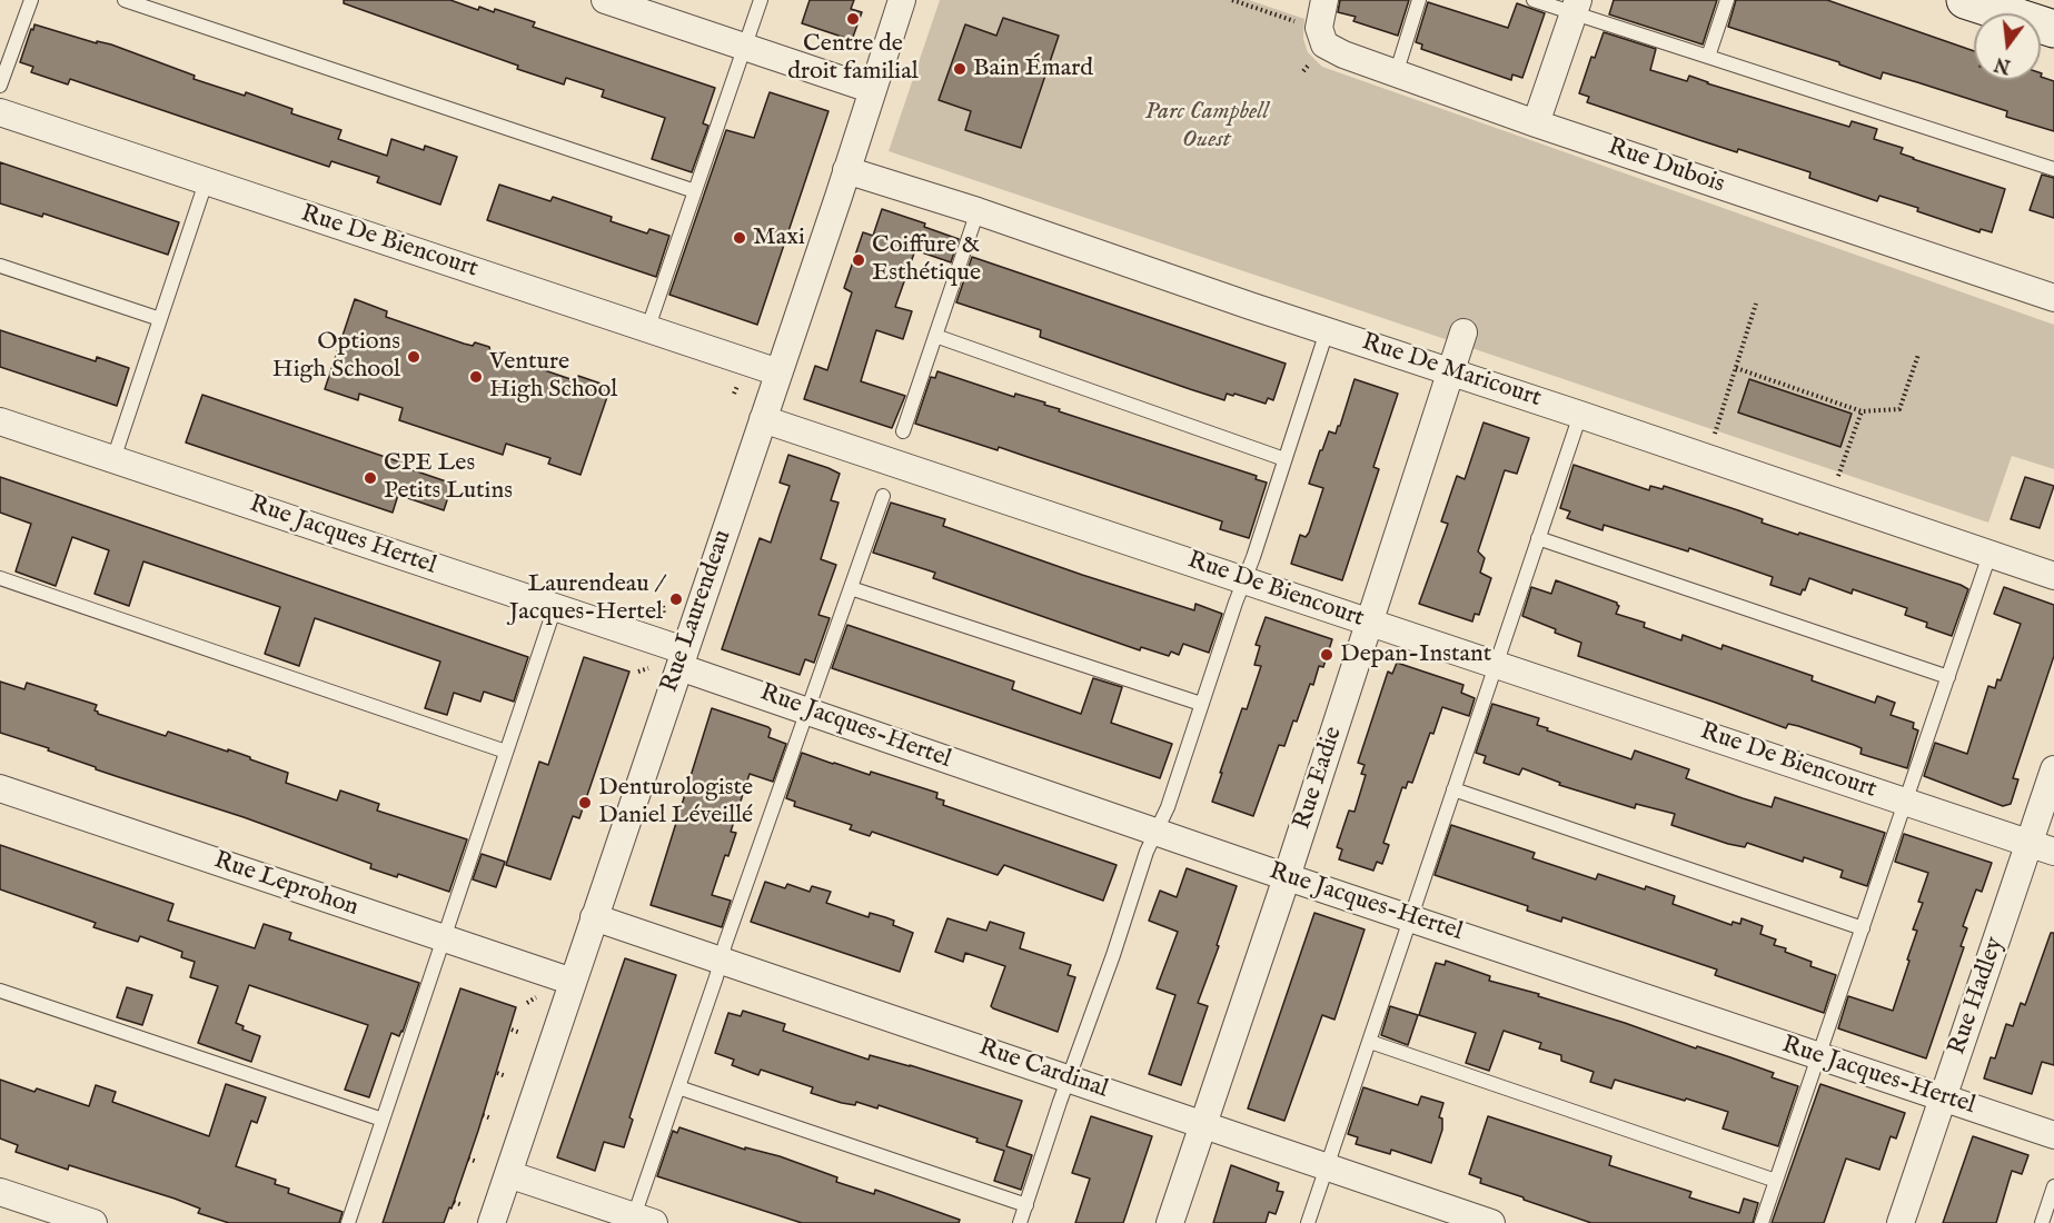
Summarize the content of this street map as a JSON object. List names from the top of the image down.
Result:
{
  "streets": {
    "street": [
      "Rue Dubois",
      "Rue De Biencourt",
      "Rue De Maricourt",
      "Rue Jacques Hertel",
      "Rue Laurendeau",
      "Rue Jacques-Hertel",
      "Rue Eadie",
      "Rue Leprohon",
      "Rue Hadley",
      "Rue Cardinal"
    ]
  },
  "crossings": [
    ["Rue De Biencourt", "Rue Laurendeau"],
    ["Rue De Biencourt", "Rue Eadie"],
    ["Rue De Biencourt", "Rue Hadley"],
    ["Rue De Maricourt", "Rue Laurendeau"],
    ["Rue De Maricourt", "Rue Eadie"],
    ["Rue Jacques Hertel", "Rue Laurendeau"],
    ["Rue Jacques Hertel", "Rue Jacques-Hertel"],
    ["Rue Laurendeau", "Rue Jacques-Hertel"],
    ["Rue Laurendeau", "Rue Leprohon"],
    ["Rue Laurendeau", "Rue Cardinal"],
    ["Rue Jacques-Hertel", "Rue Eadie"],
    ["Rue Jacques-Hertel", "Rue Hadley"],
    ["Rue Eadie", "Rue Cardinal"]
  ],
  "parks": ["Parc Campbell Ouest"],
  "places": [
    "Centre de droit familial",
    "Bain Émard",
    "Maxi",
    "Coiffure & Esthétique",
    "Options High School",
    "Venture High School",
    "CPE Les Petits Lutins",
    "Laurendeau / Jacques-Hertel",
    "Depan-Instant",
    "Denturologiste Daniel Léveillé"
  ],
  "north": "bottom"
}
